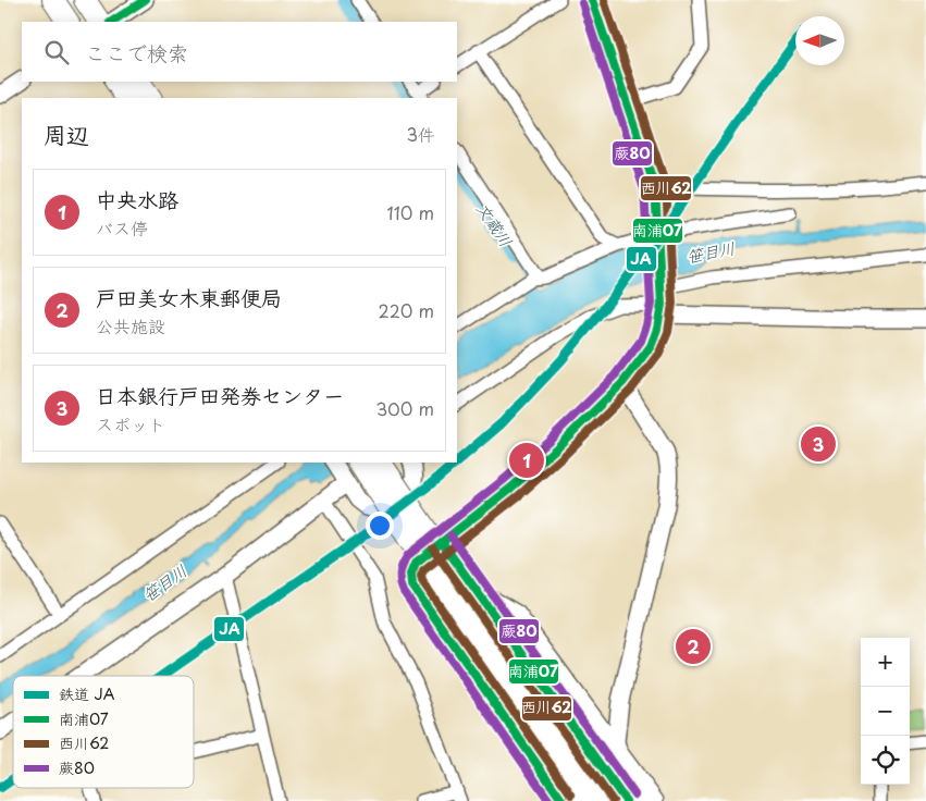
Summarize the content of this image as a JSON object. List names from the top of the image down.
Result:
{
  "water": ["文蔵川", "笹目川"],
  "lines": [
    "transit line 南浦07",
    "transit line 西川62",
    "transit line 蕨80",
    "rail line JA"
  ],
  "legend": [
    "鉄道 JA",
    "南浦07",
    "西川62",
    "蕨80"
  ],
  "north": "left",
  "page": {
    "search": "ここで検索",
    "heading": ["周辺", "3件"],
    "list": [
      {
        "mark": "1",
        "name": "中央水路",
        "note": "バス停",
        "value": "110 m"
      },
      {
        "mark": "2",
        "name": "戸田美女木東郵便局",
        "note": "公共施設",
        "value": "220 m"
      },
      {
        "mark": "3",
        "name": "日本銀行戸田発券センター",
        "note": "スポット",
        "value": "300 m"
      }
    ],
    "pins": ["3", "1", "2"],
    "map_buttons": ["+", "−"]
  }
}
